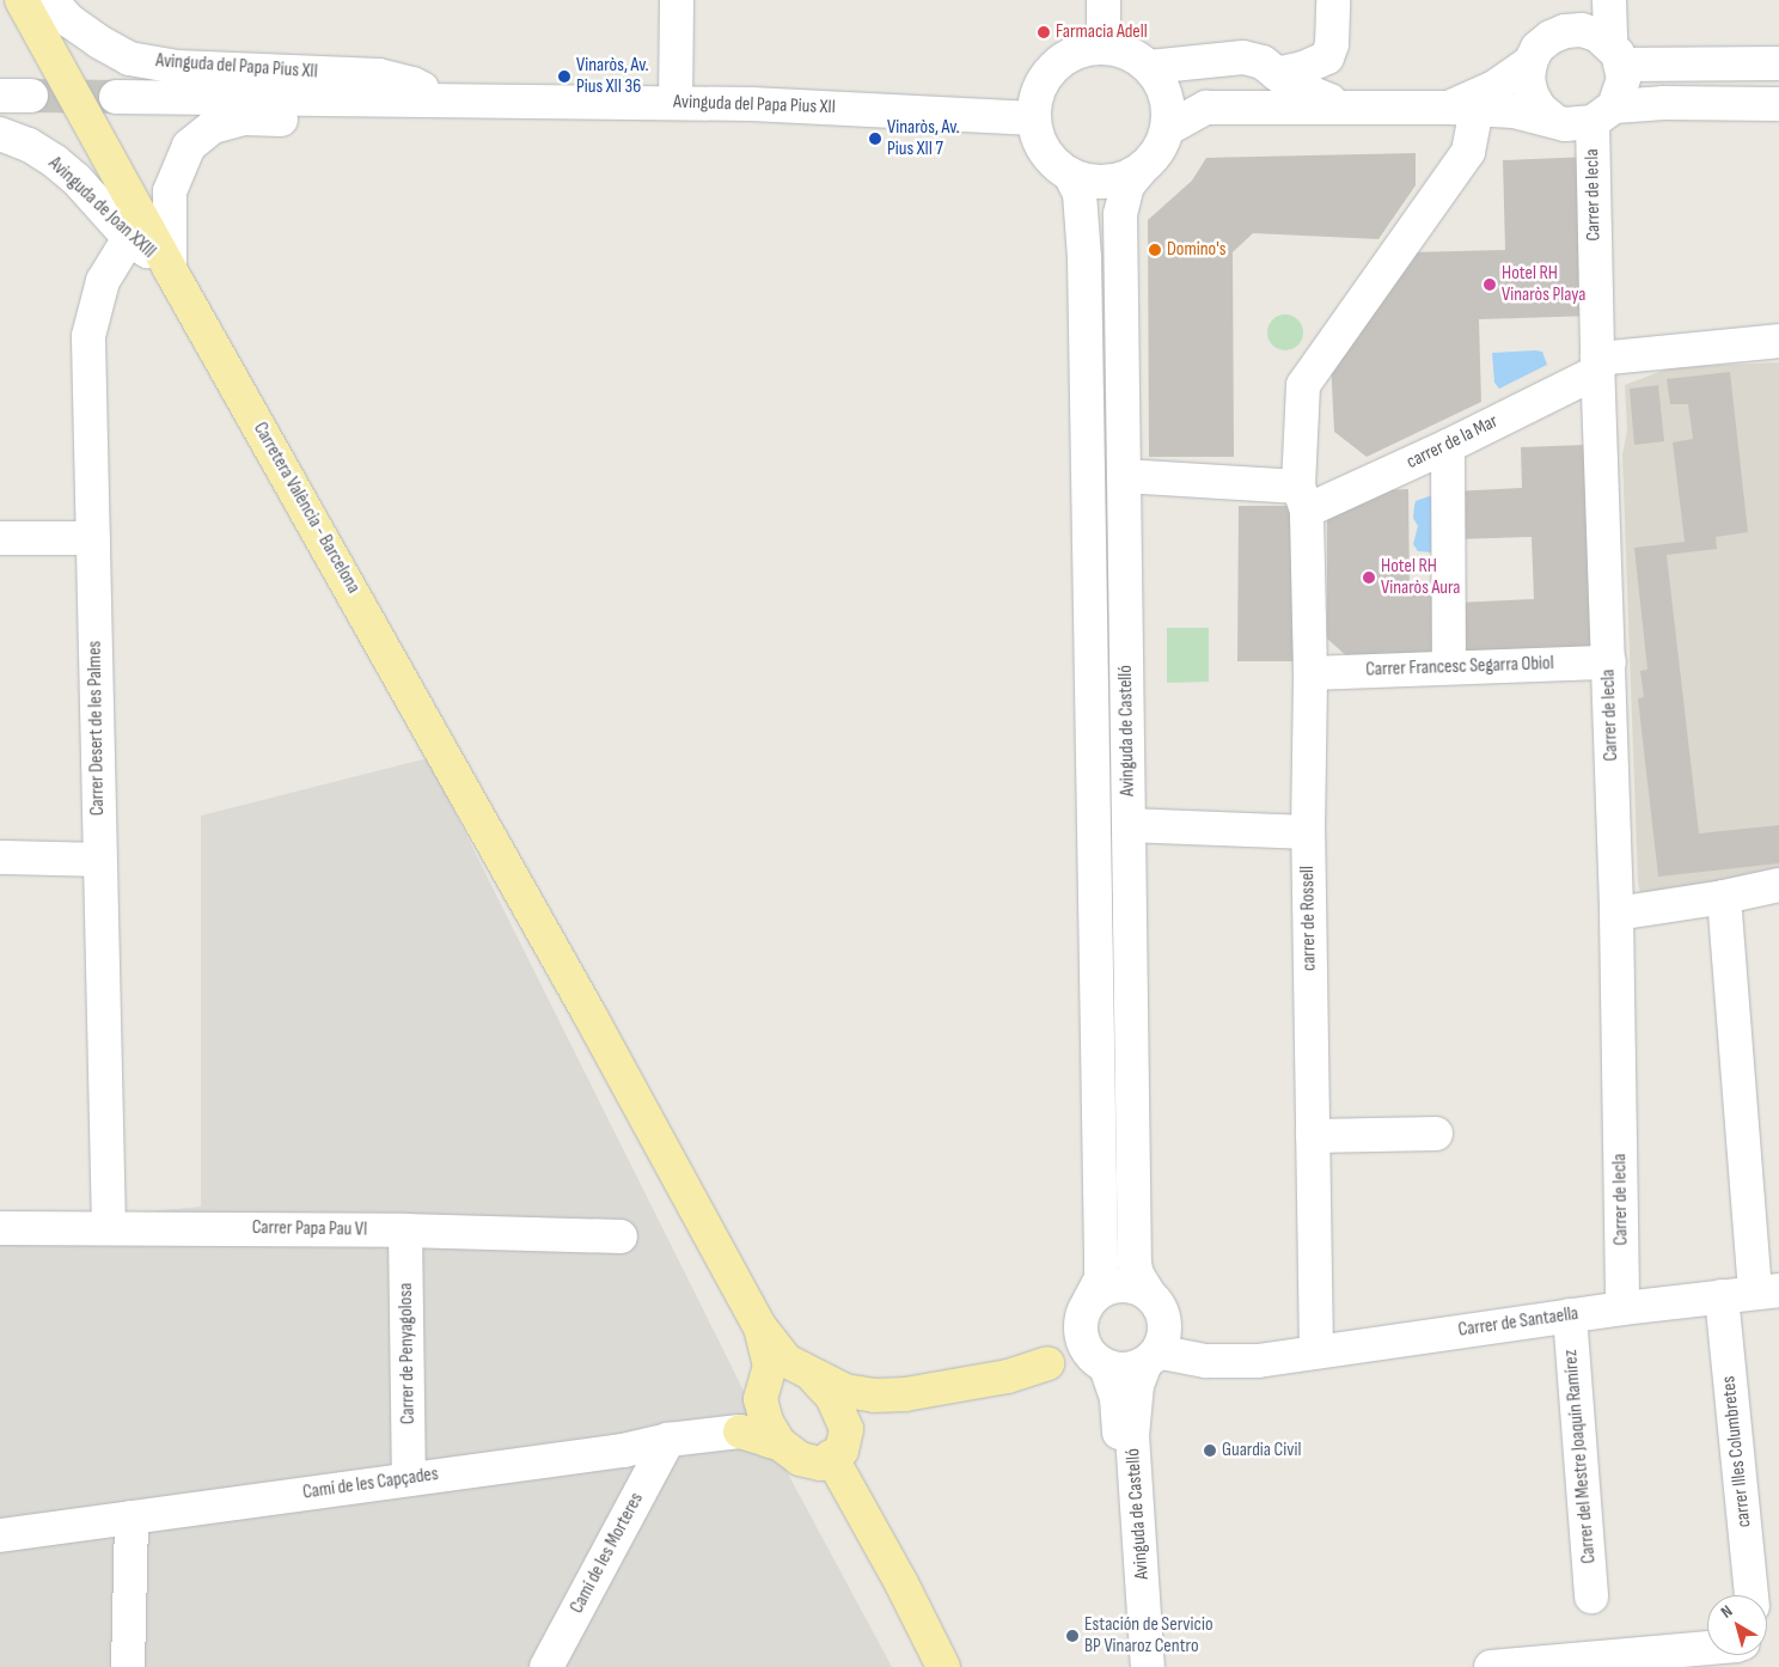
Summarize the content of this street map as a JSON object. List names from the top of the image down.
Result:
{
  "streets": {
    "main road": ["Carretera València - Barcelona"],
    "street": [
      "Avinguda del Papa Pius XII",
      "Carrer de Iecla",
      "Avinguda de Joan XXIII",
      "carrer de la Mar",
      "Carrer Francesc Segarra Obiol",
      "Carrer Desert de les Palmes",
      "Avinguda de Castelló",
      "carrer de Rossell",
      "Carrer Papa Pau VI",
      "Carrer de Santaella",
      "Carrer de Penyagolosa",
      "carrer Illes Columbretes",
      "Carrer del Mestre Joaquín Ramírez",
      "Camí de les Capçades",
      "Camí de les Morteres"
    ]
  },
  "crossings": [
    ["Avinguda del Papa Pius XII", "Avinguda de Joan XXIII"],
    ["Avinguda del Papa Pius XII", "Carretera València - Barcelona"],
    ["Avinguda del Papa Pius XII", "Avinguda de Castelló"],
    ["Carrer de Iecla", "carrer de la Mar"],
    ["Carrer de Iecla", "Carrer Francesc Segarra Obiol"],
    ["Carrer de Iecla", "Carrer de Santaella"],
    ["Avinguda de Joan XXIII", "Carretera València - Barcelona"],
    ["Avinguda de Joan XXIII", "Carrer Desert de les Palmes"],
    ["carrer de la Mar", "Avinguda de Castelló"],
    ["carrer de la Mar", "carrer de Rossell"],
    ["Carrer Francesc Segarra Obiol", "carrer de Rossell"],
    ["Carrer Desert de les Palmes", "Carrer Papa Pau VI"],
    ["Avinguda de Castelló", "Carrer de Santaella"],
    ["carrer de Rossell", "Carrer de Santaella"],
    ["Carrer Papa Pau VI", "Carrer de Penyagolosa"],
    ["Carrer de Santaella", "carrer Illes Columbretes"],
    ["Carrer de Santaella", "Carrer del Mestre Joaquín Ramírez"],
    ["Carrer de Penyagolosa", "Camí de les Capçades"],
    ["Camí de les Capçades", "Camí de les Morteres"]
  ],
  "places": [
    "Farmacia Adell",
    "Vinaròs, Av. Pius XII 36",
    "Vinaròs, Av. Pius XII 7",
    "Domino's",
    "Hotel RH Vinaròs Playa",
    "Hotel RH Vinaròs Aura",
    "Guardia Civil",
    "Estación de Servicio BP Vinaroz Centro"
  ],
  "north": "top left"
}
